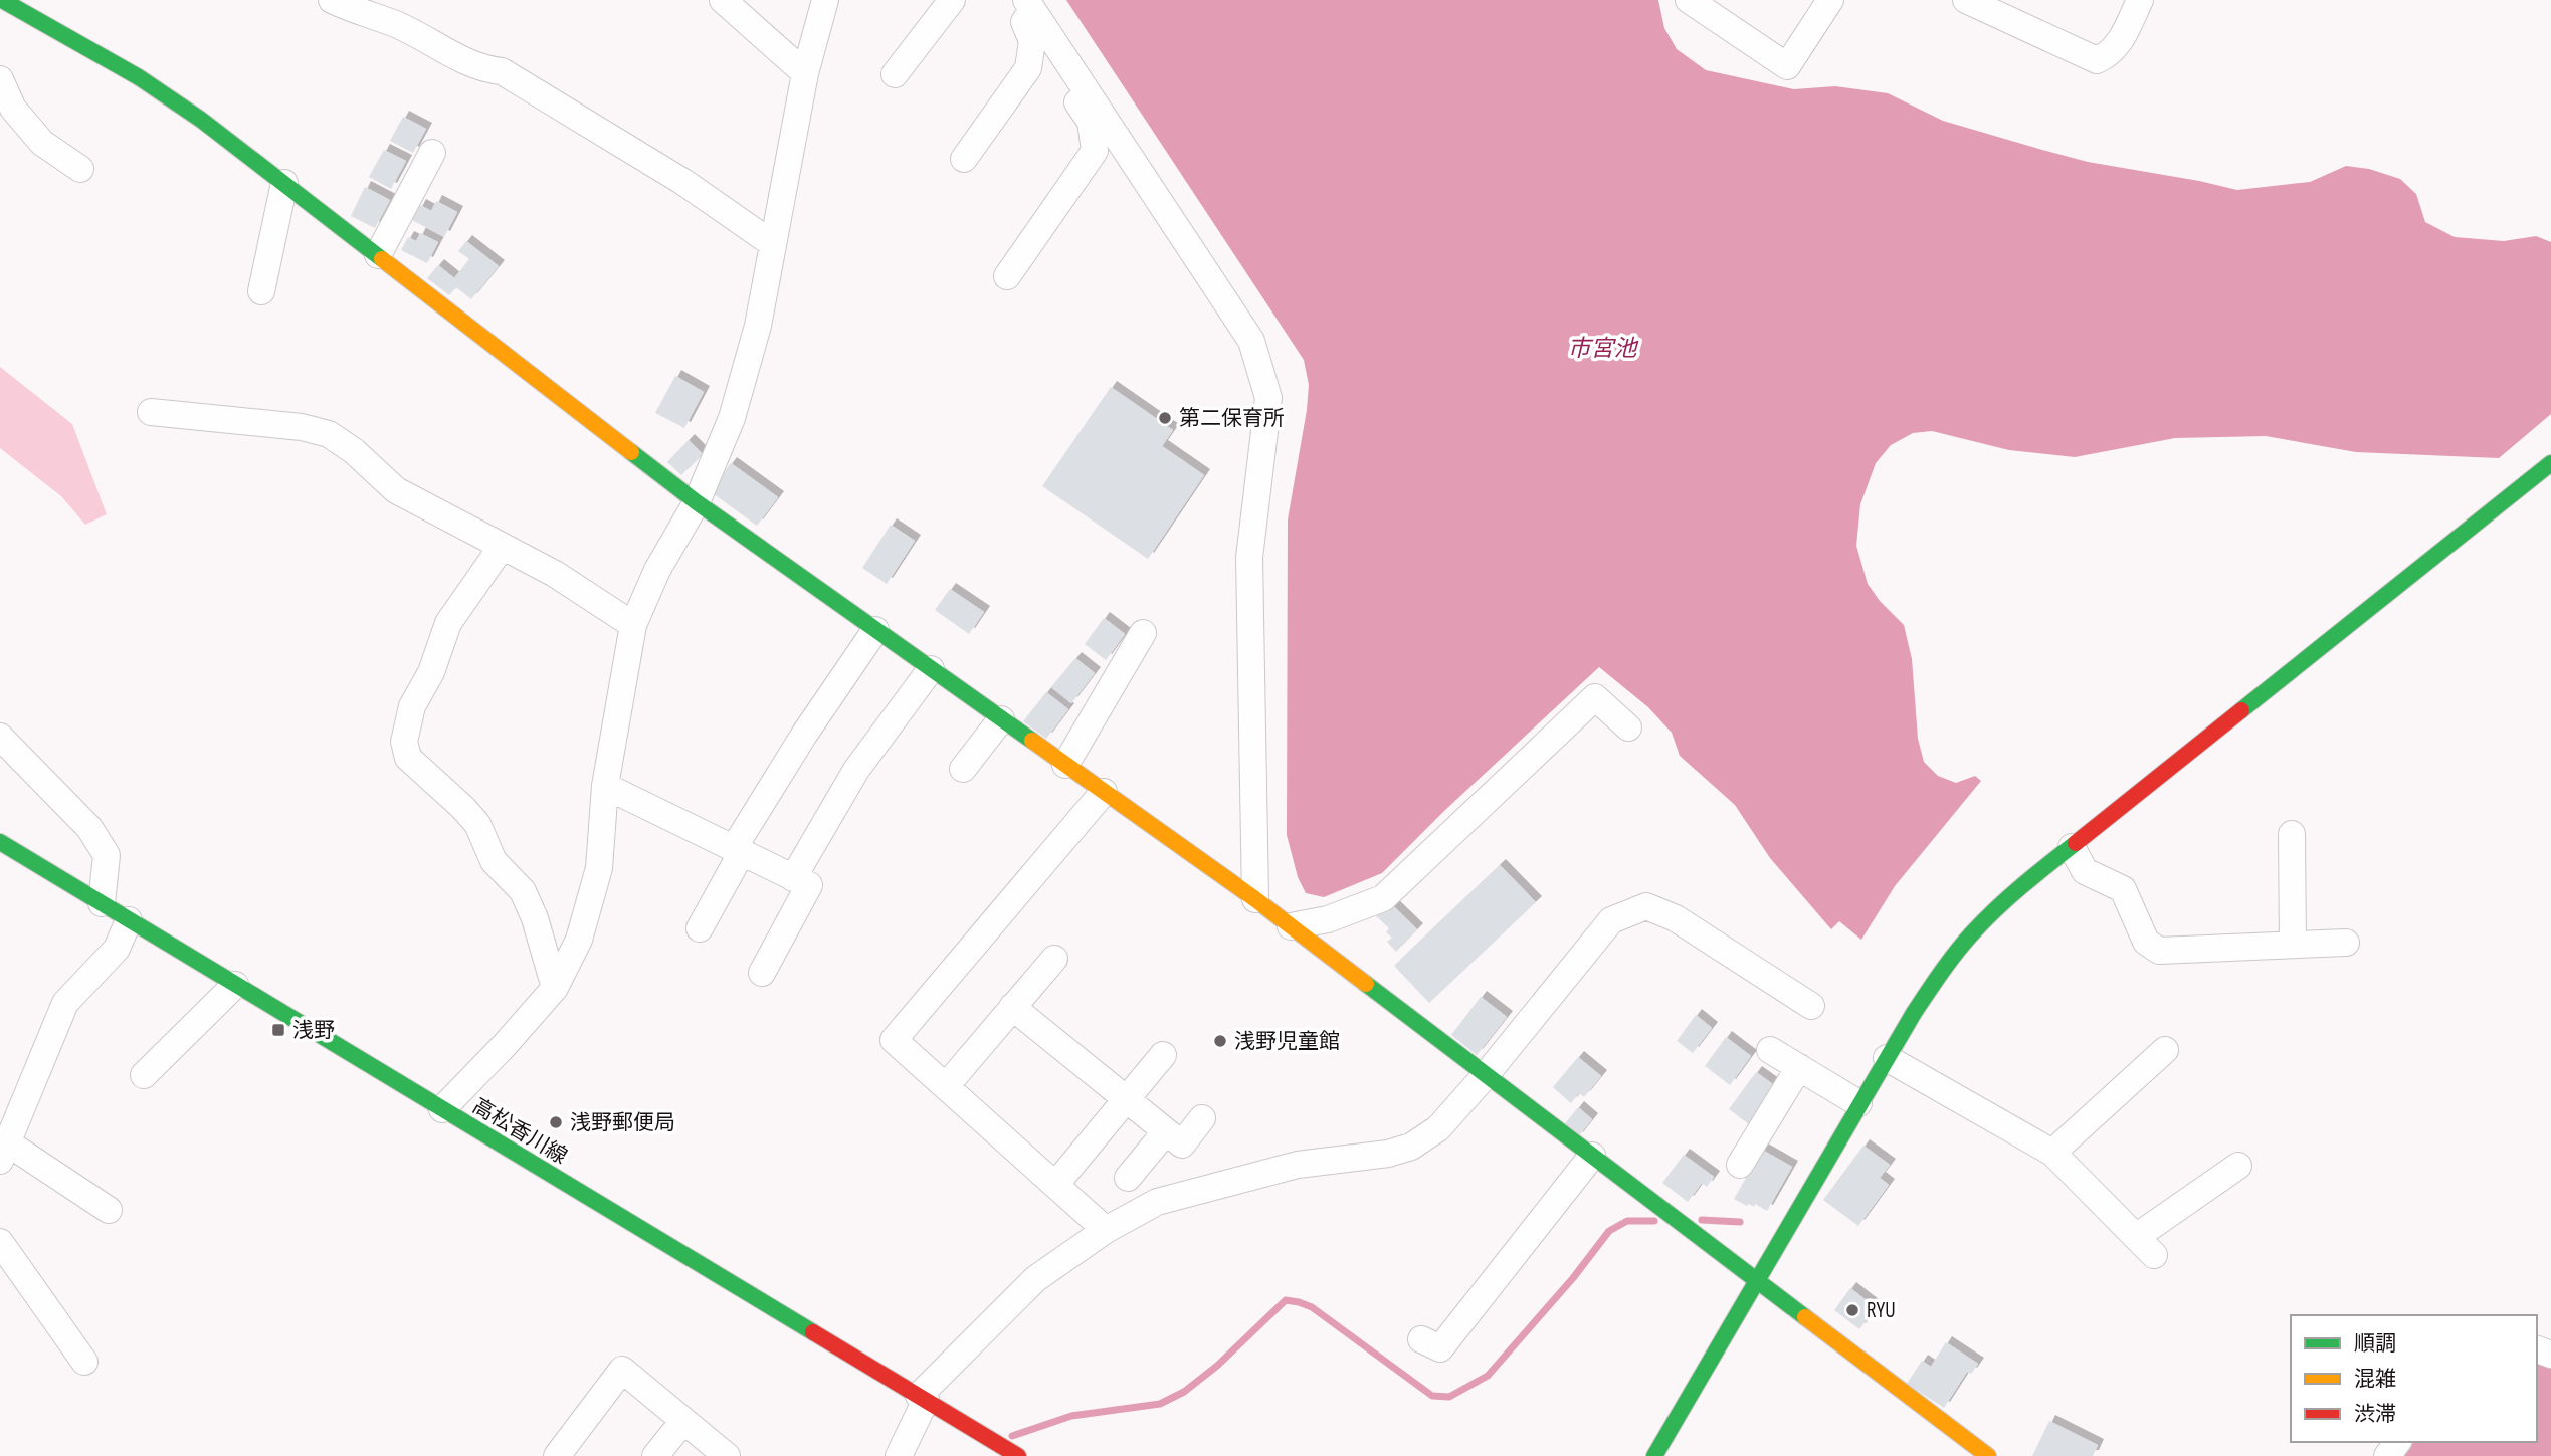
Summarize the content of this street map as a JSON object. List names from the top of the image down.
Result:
{
  "streets": {
    "street": ["高松香川線"]
  },
  "water": ["市宮池"],
  "places": {
    "other": [
      "第二保育所",
      "浅野児童館",
      "浅野郵便局",
      "RYU"
    ],
    "transit": ["浅野"]
  },
  "legend": ["順調", "混雑", "渋滞"]
}
